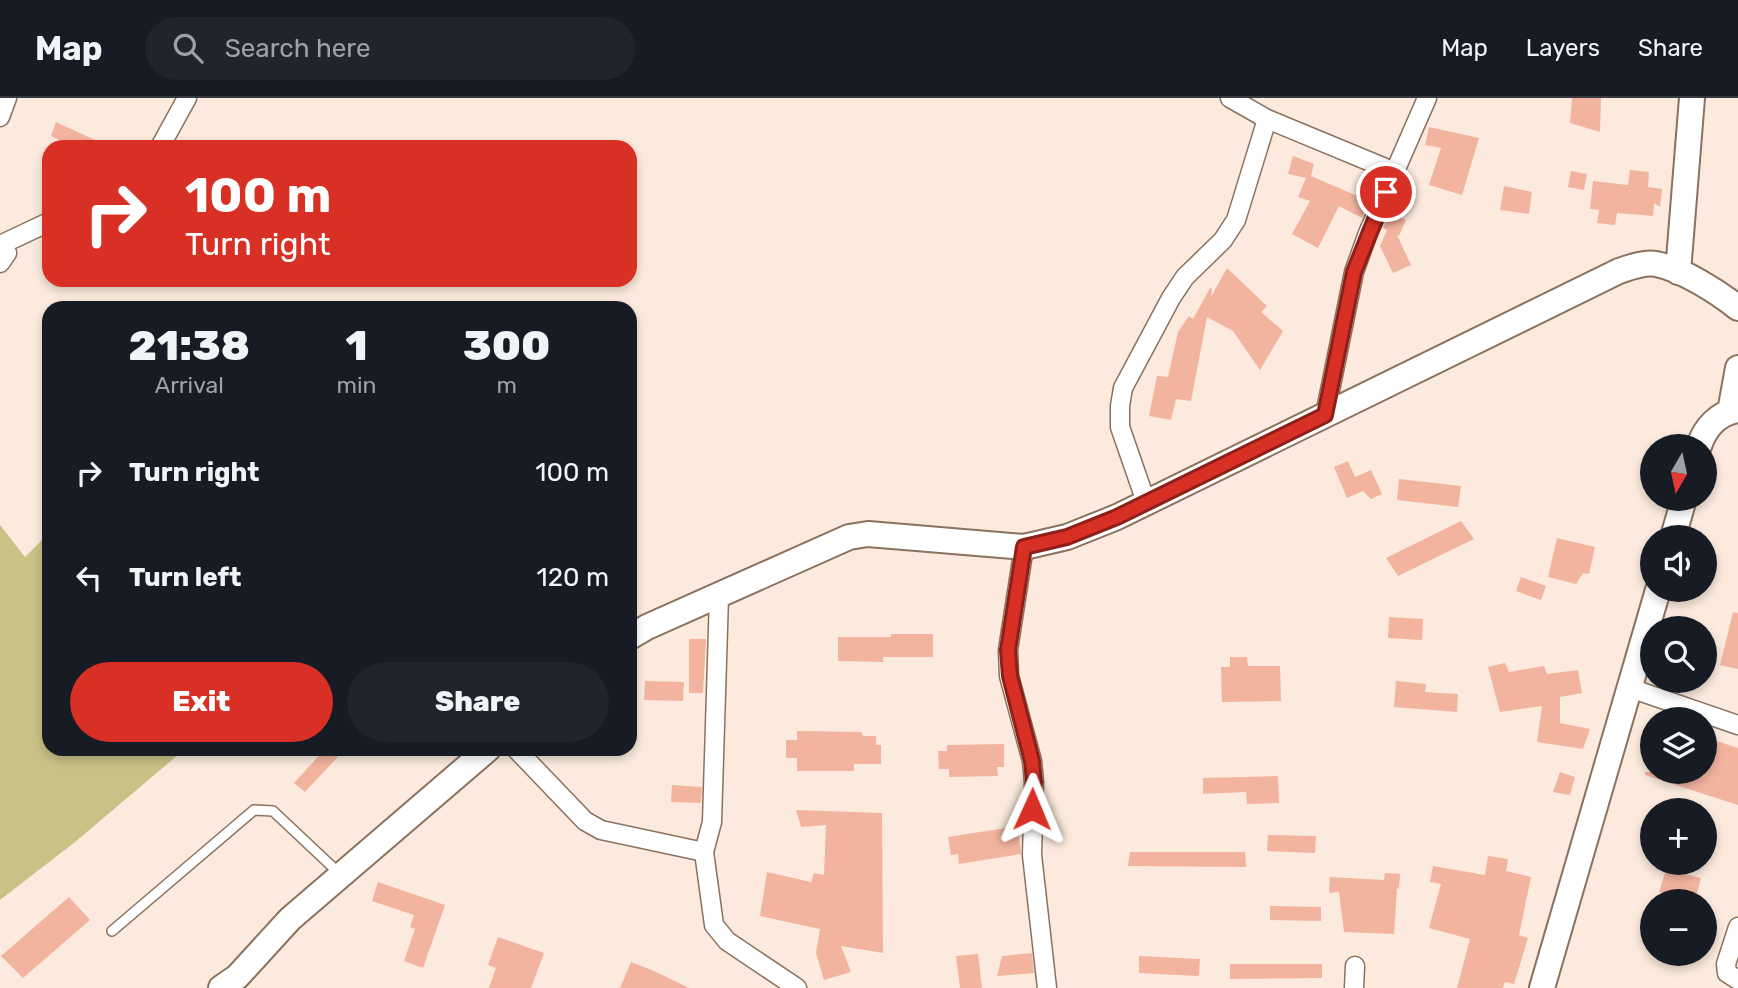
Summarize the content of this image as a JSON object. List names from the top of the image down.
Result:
{
  "north": "bottom",
  "page": {
    "header": "Map",
    "search": "Search here",
    "nav": ["Map", "Layers", "Share"],
    "turn": ["100 m", "Turn right"],
    "eta": [
      "21:38",
      "Arrival",
      "1",
      "min",
      "300",
      "m"
    ],
    "list": [
      {
        "name": "Turn right",
        "value": "100 m"
      },
      {
        "name": "Turn left",
        "value": "120 m"
      }
    ],
    "map_buttons": ["+", "−"],
    "buttons": ["Exit", "Share"]
  }
}
